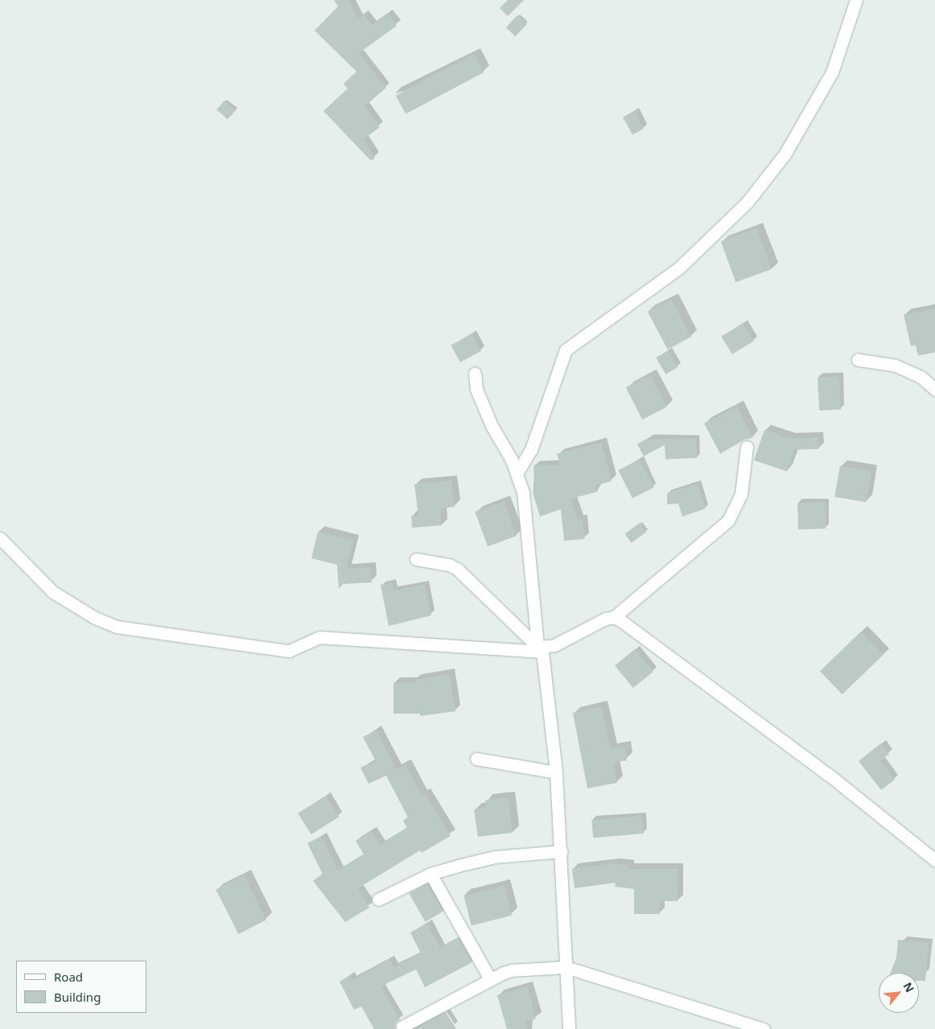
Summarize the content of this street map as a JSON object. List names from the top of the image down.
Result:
{
  "legend": ["Road", "Building"],
  "north": "top right"
}
